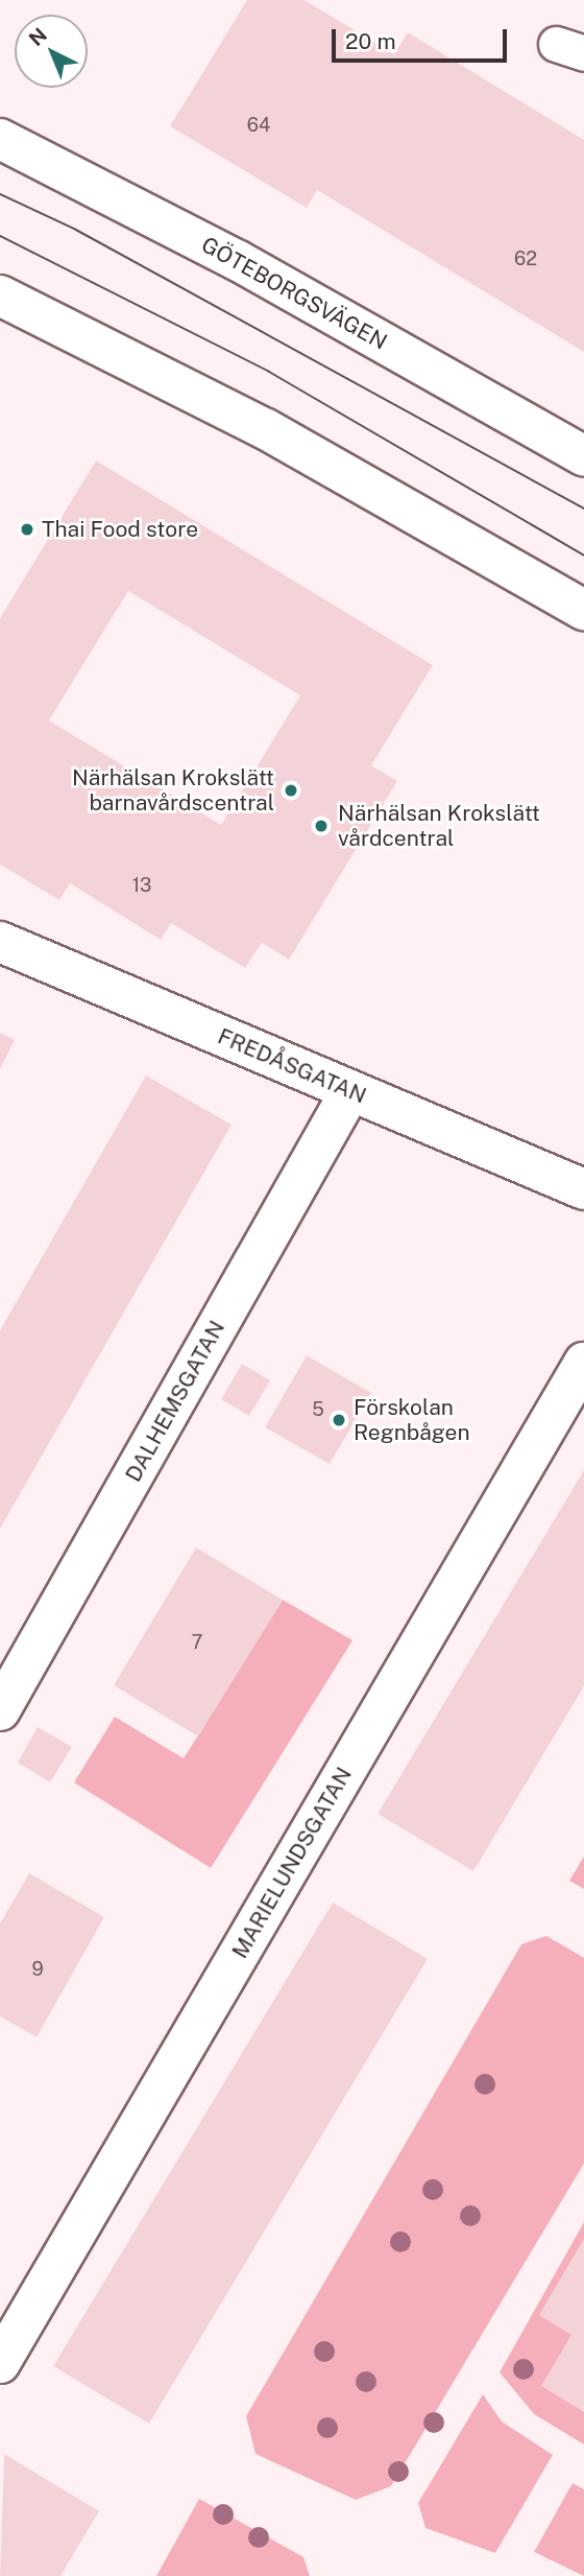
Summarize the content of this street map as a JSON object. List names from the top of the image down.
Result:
{
  "streets": {
    "street": [
      "GÖTEBORGSVÄGEN",
      "FREDÅSGATAN",
      "DALHEMSGATAN",
      "MARIELUNDSGATAN"
    ]
  },
  "crossings": [
    ["FREDÅSGATAN", "DALHEMSGATAN"]
  ],
  "places": [
    "Thai Food store",
    "Närhälsan Krokslätt barnavårdscentral",
    "Närhälsan Krokslätt vårdcentral",
    "Förskolan Regnbågen"
  ],
  "house_numbers": [
    "64",
    "62",
    "13",
    "5",
    "7",
    "9"
  ],
  "scale_bar": "20 m",
  "north": "top left"
}
